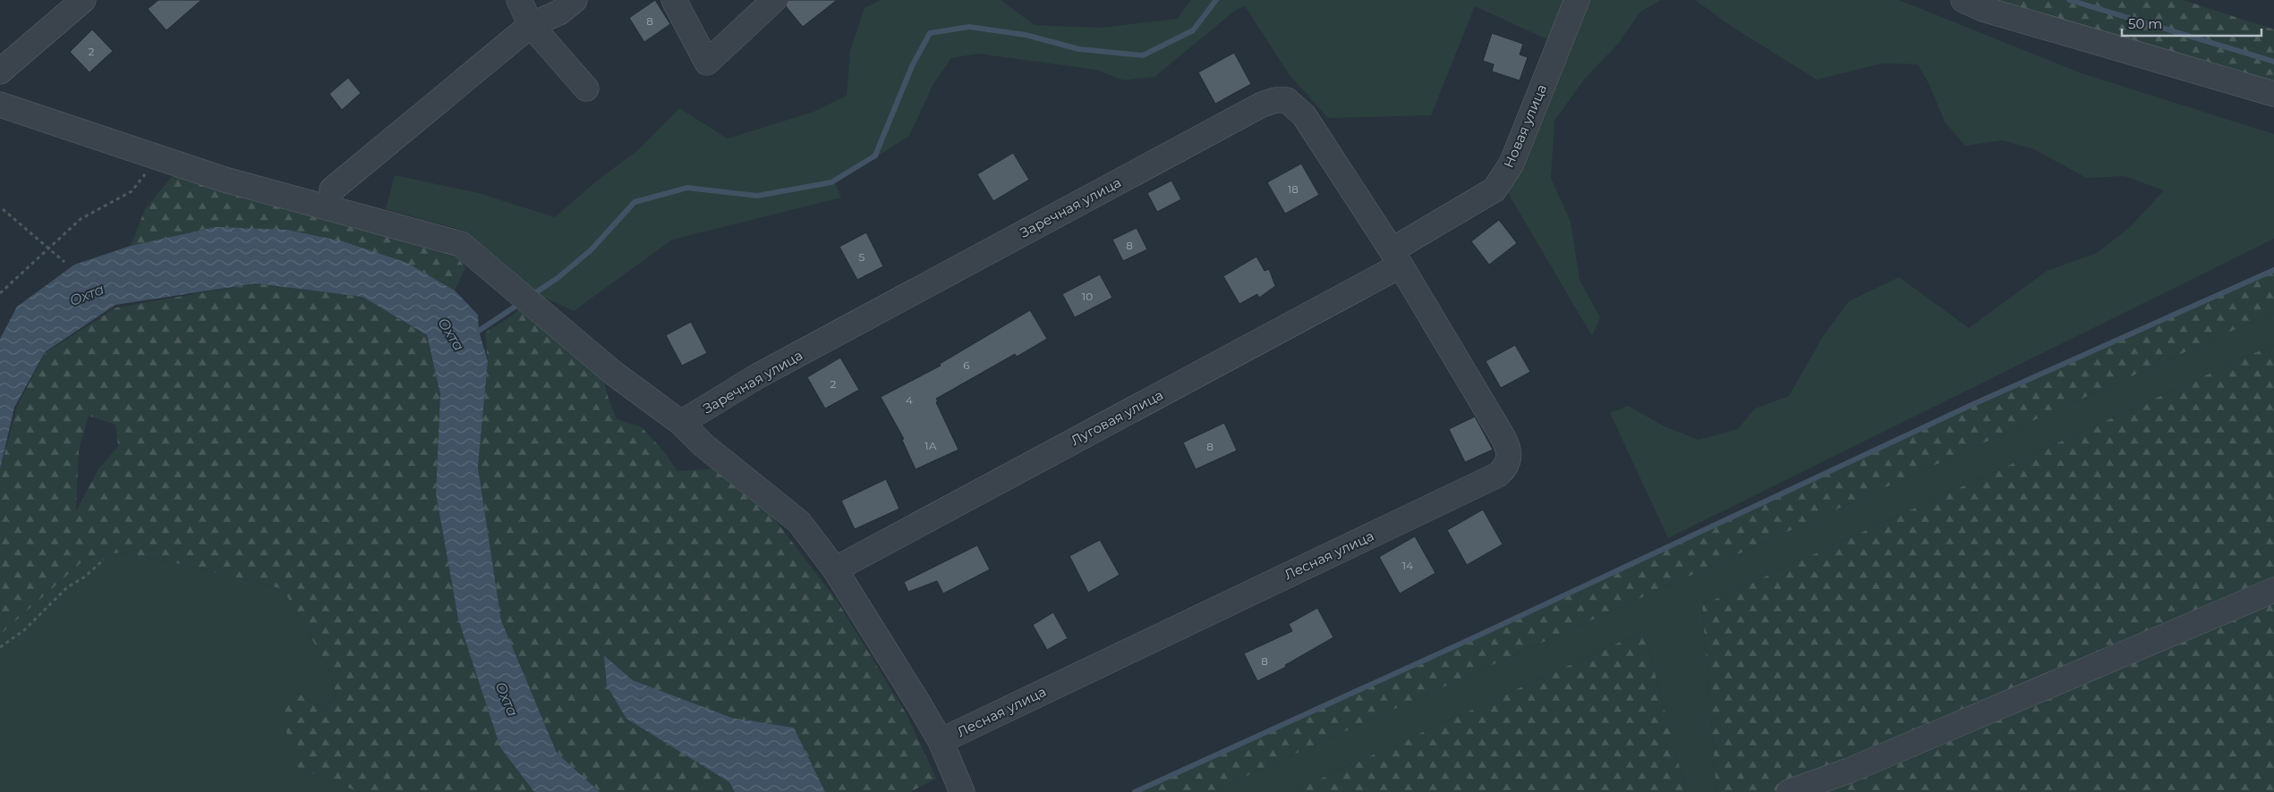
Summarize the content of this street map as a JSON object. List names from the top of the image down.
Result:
{
  "streets": {
    "street": [
      "Новая улица",
      "Заречная улица",
      "Луговая улица",
      "Лесная улица"
    ]
  },
  "crossings": [
    ["Новая улица", "Заречная улица"],
    ["Новая улица", "Луговая улица"],
    ["Новая улица", "Лесная улица"],
    ["Заречная улица", "Луговая улица"],
    ["Заречная улица", "Лесная улица"],
    ["Луговая улица", "Лесная улица"]
  ],
  "water": ["Охта"],
  "house_numbers": [
    "8",
    "2",
    "18",
    "8",
    "5",
    "10",
    "6",
    "2",
    "4",
    "1А",
    "8",
    "14",
    "8"
  ],
  "scale_bar": "50 m"
}
